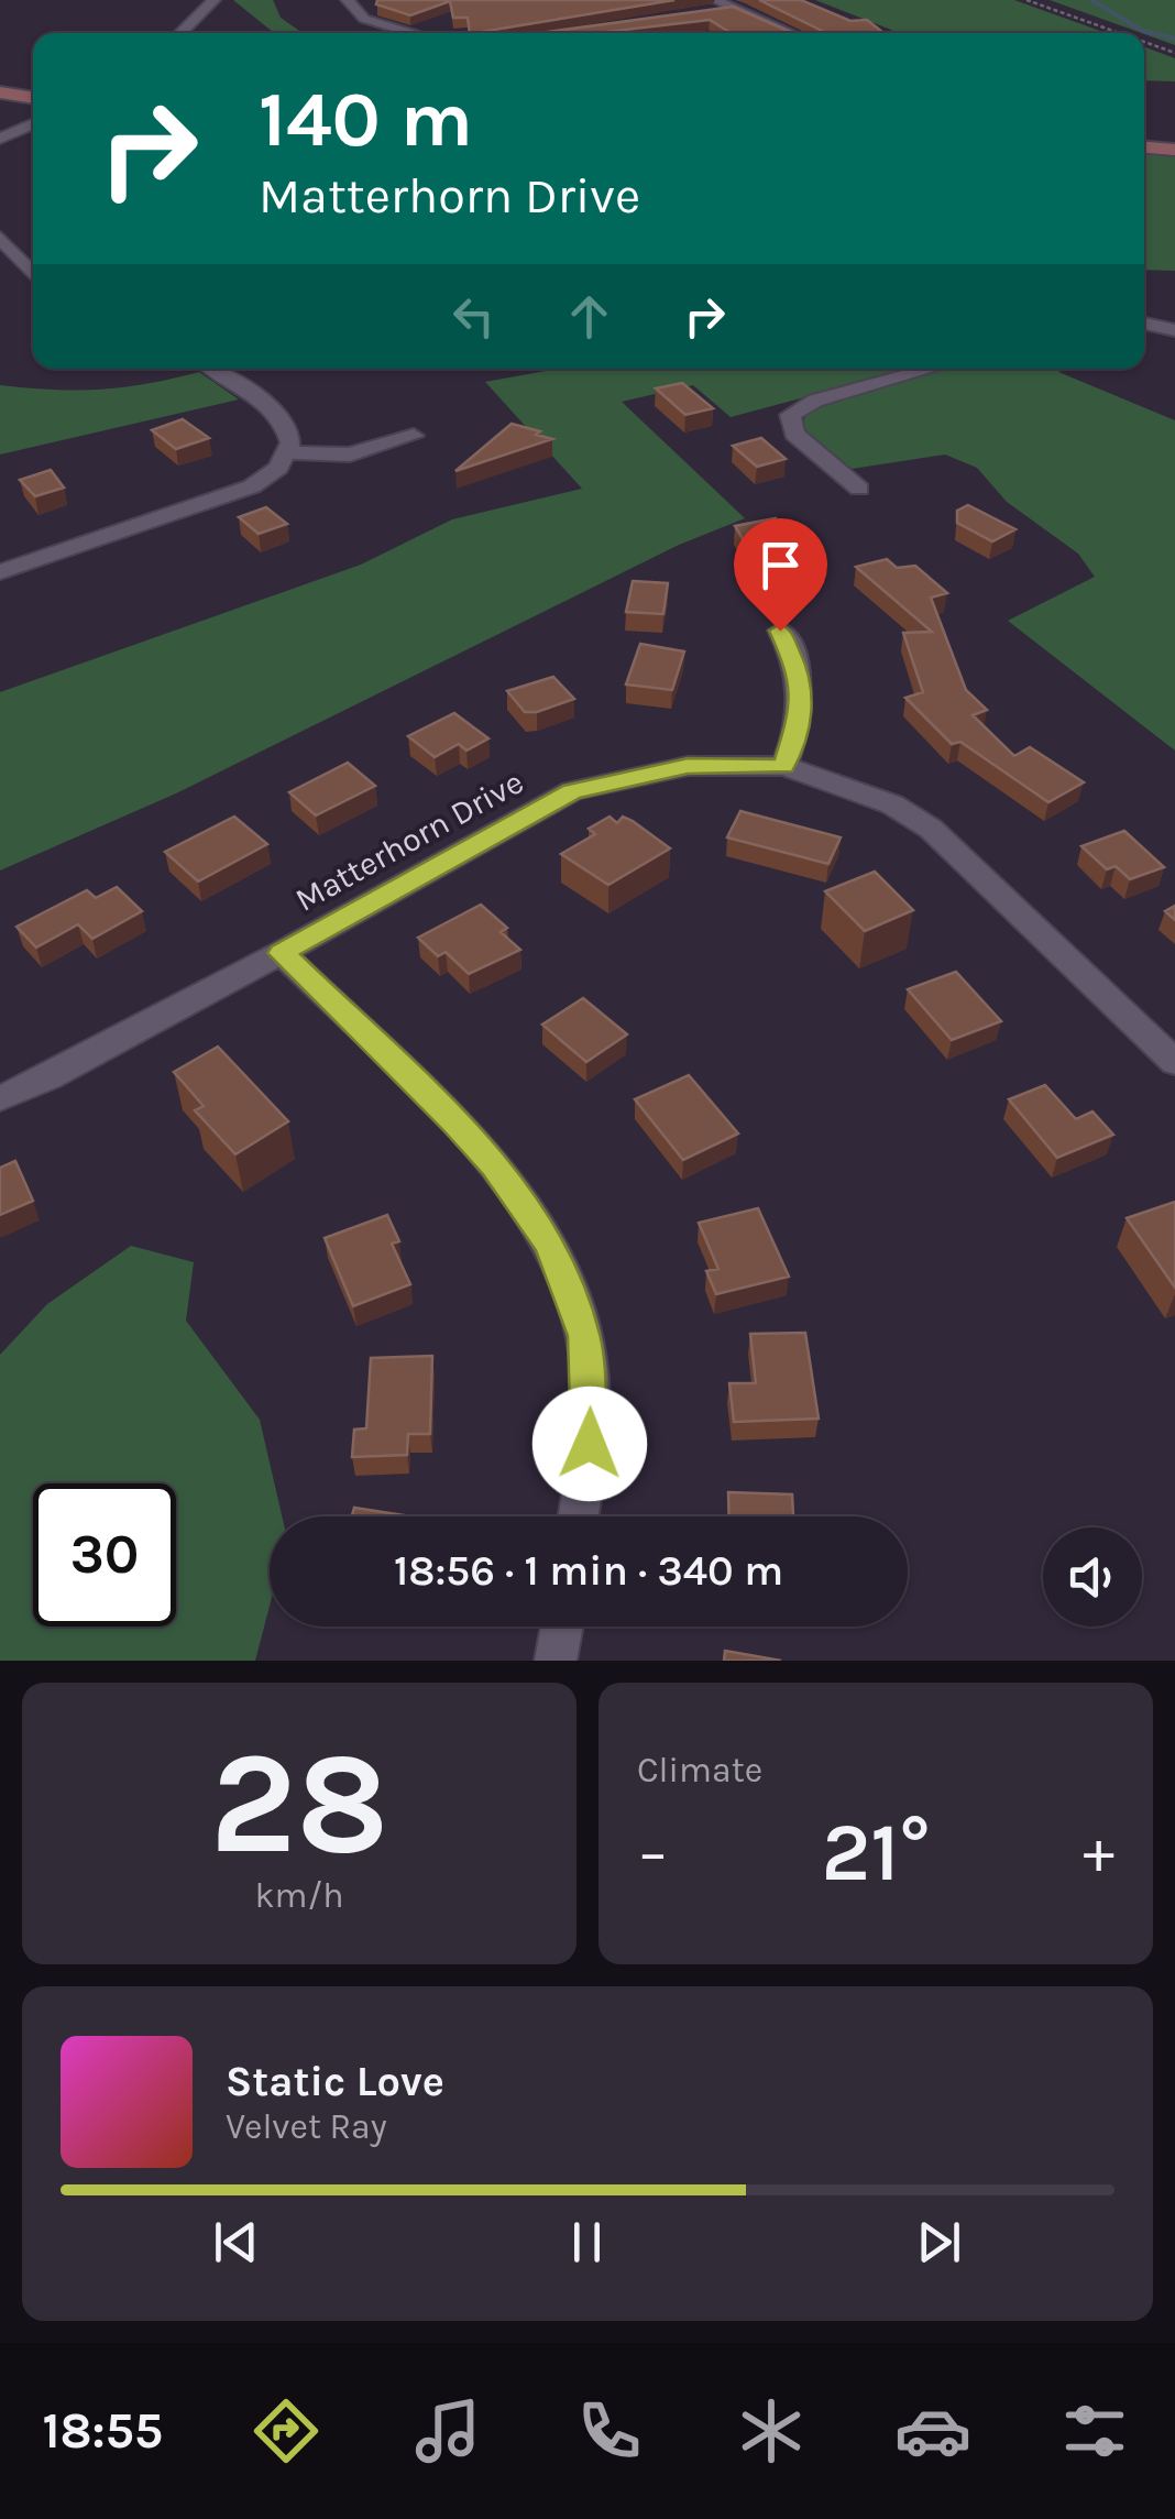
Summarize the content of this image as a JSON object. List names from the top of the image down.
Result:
{
  "streets": {
    "street": ["Matterhorn Drive"]
  },
  "page": {
    "turn": ["140 m", "Matterhorn Drive"],
    "limit": "30",
    "trip": "18:56 · 1 min · 340 m",
    "tile": [
      ["28", "km/h"],
      "Climate"
    ],
    "heat": ["−", "21°", "+"],
    "song": ["Static Love", "Velvet Ray"],
    "tabs": "18:55"
  }
}
